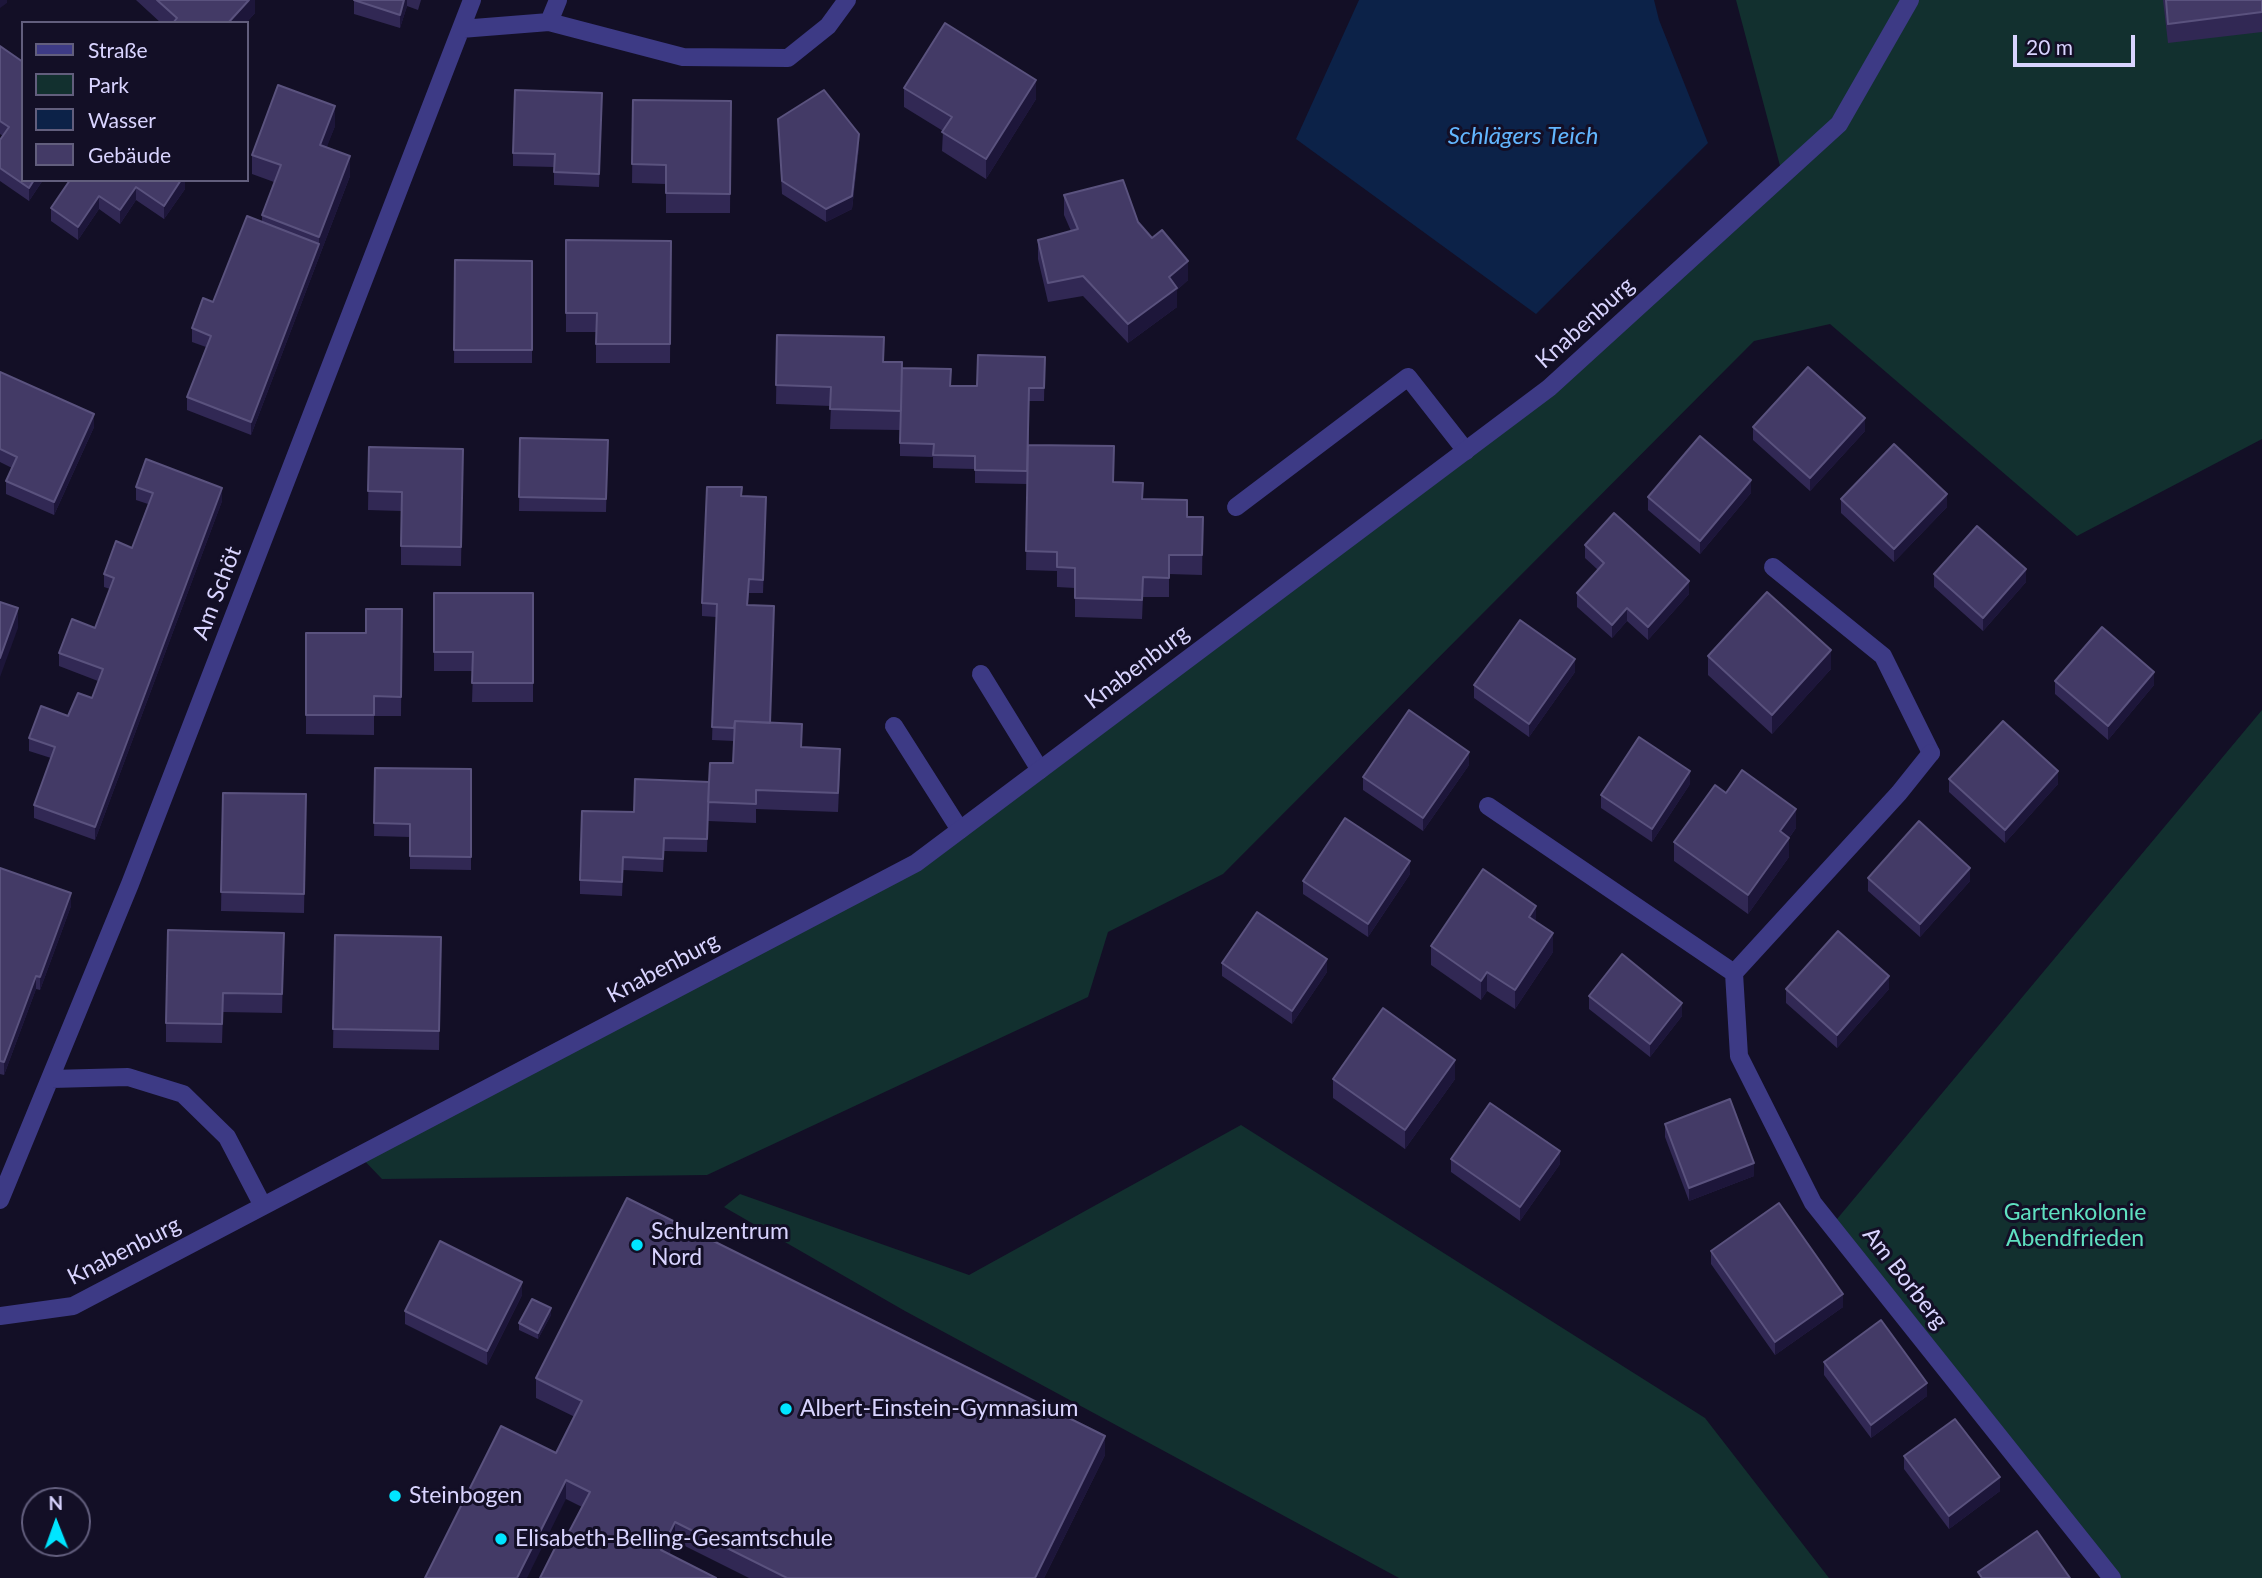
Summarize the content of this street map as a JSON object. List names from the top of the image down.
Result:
{
  "streets": {
    "street": ["Knabenburg", "Am Schöt", "Am Borberg"]
  },
  "water": ["Schlägers Teich"],
  "parks": ["Gartenkolonie Abendfrieden"],
  "places": [
    "Schulzentrum Nord",
    "Albert-Einstein-Gymnasium",
    "Steinbogen",
    "Elisabeth-Belling-Gesamtschule"
  ],
  "legend": [
    "Straße",
    "Park",
    "Wasser",
    "Gebäude"
  ],
  "scale_bar": "20 m",
  "north": "top"
}
